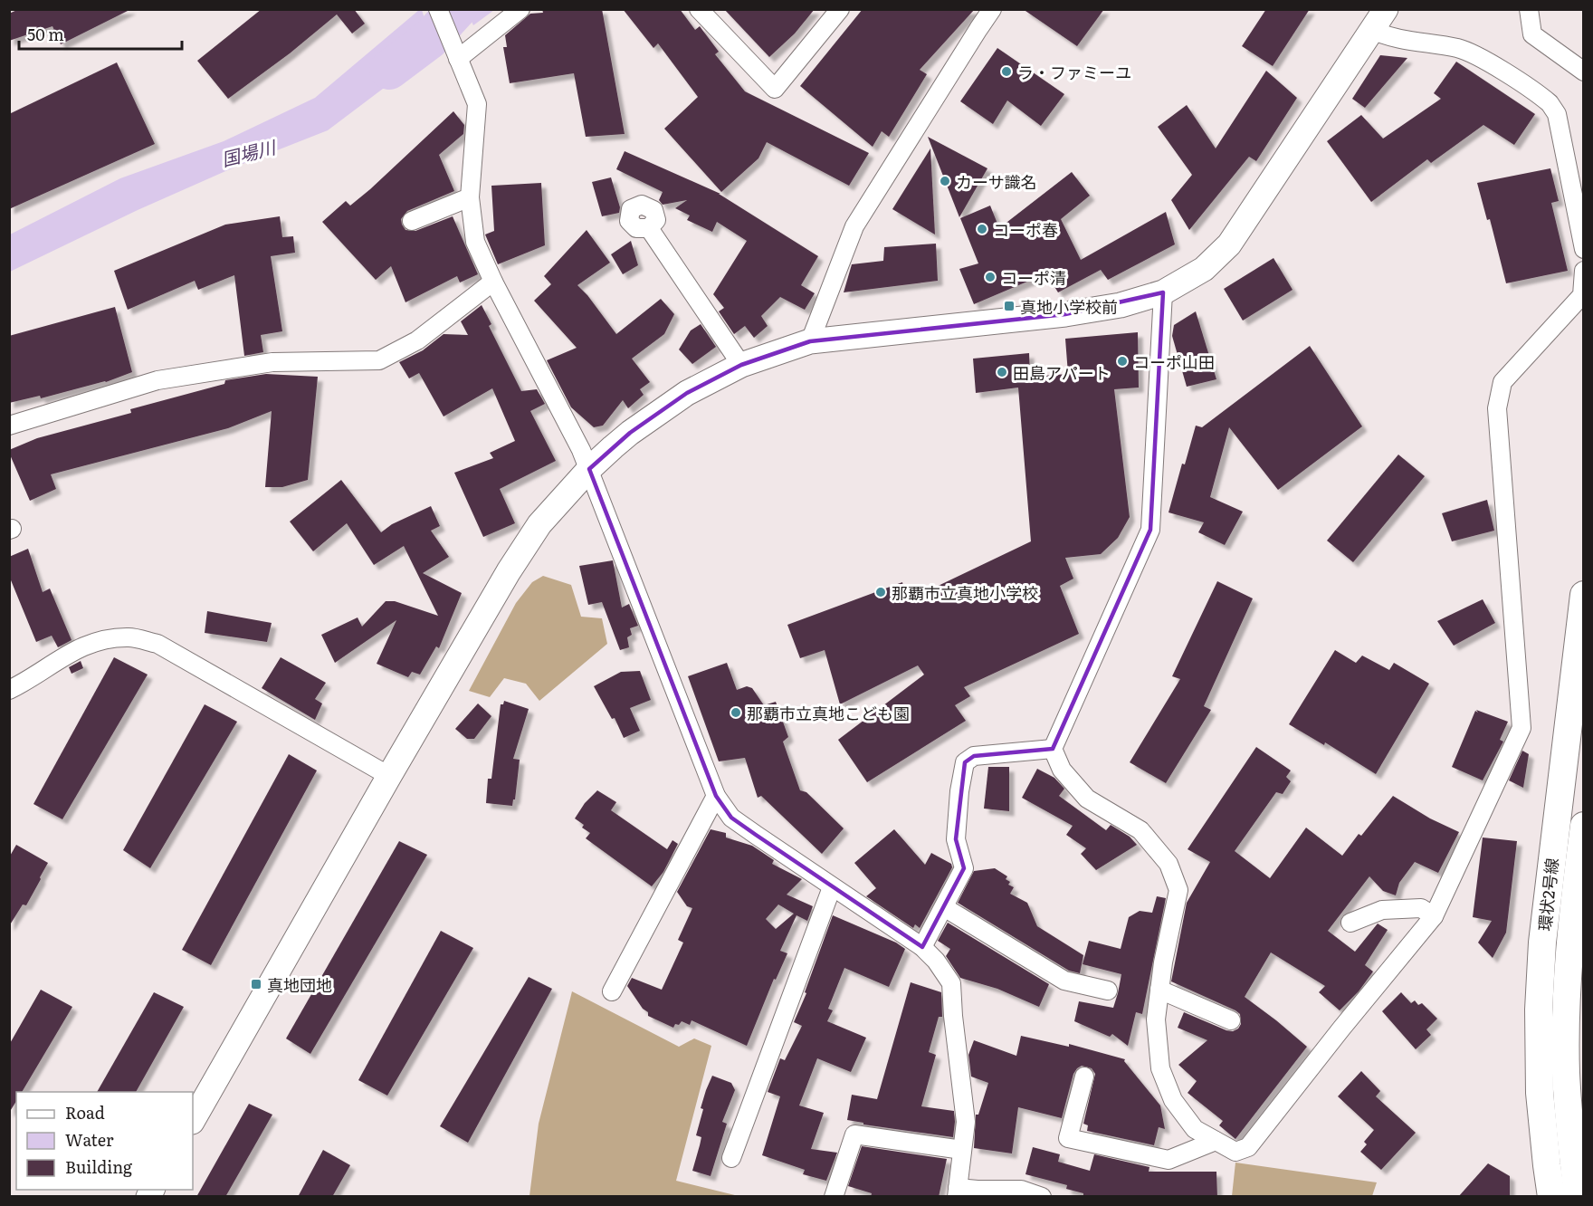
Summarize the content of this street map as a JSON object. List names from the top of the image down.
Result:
{
  "streets": {
    "main road": ["環状2号線"]
  },
  "water": ["国場川"],
  "places": {
    "other": [
      "ラ・ファミーユ",
      "カーサ識名",
      "コーポ春",
      "コーポ清",
      "コーポ山田",
      "田島アパート",
      "那覇市立真地小学校",
      "那覇市立真地こども園"
    ],
    "transit": ["真地小学校前", "真地団地"]
  },
  "legend": ["Road", "Water", "Building"],
  "scale_bar": "50 m"
}
